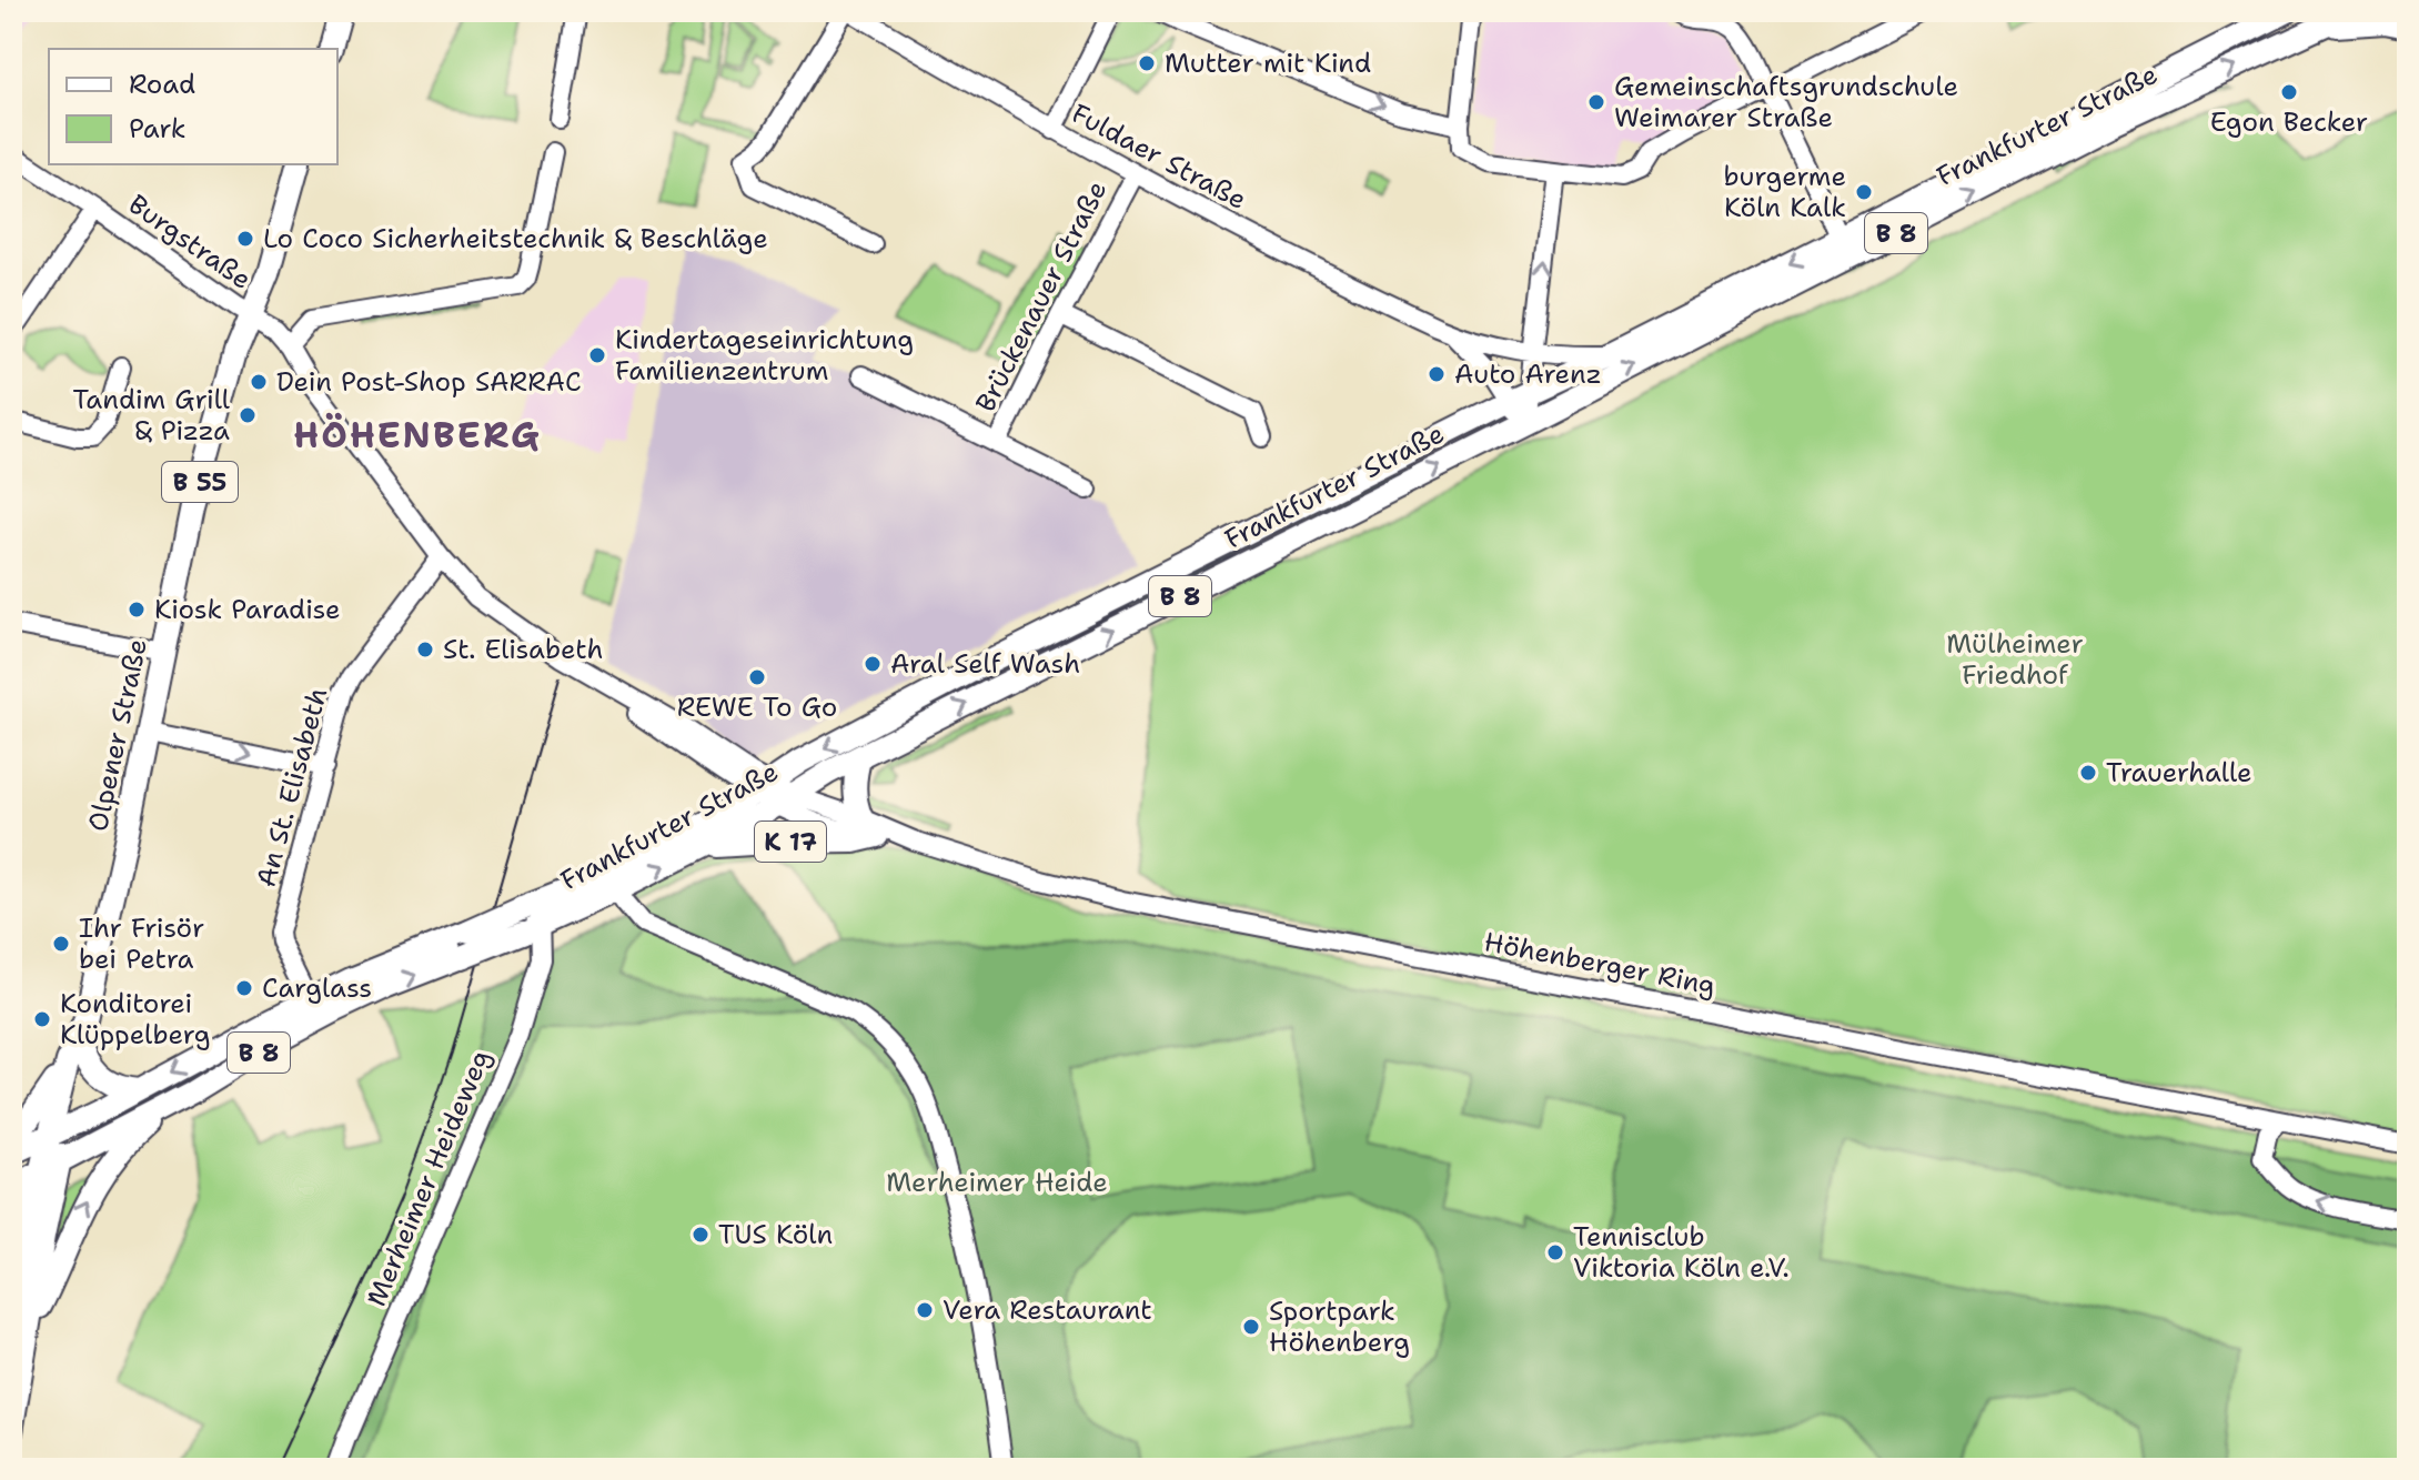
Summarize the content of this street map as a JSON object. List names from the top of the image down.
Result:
{
  "streets": {
    "main road": [
      "Frankfurter Straße",
      "B 8",
      "B 55",
      "Olpener Straße",
      "K 17"
    ],
    "street": [
      "Fuldaer Straße",
      "Burgstraße",
      "Brückenauer Straße",
      "An St. Elisabeth",
      "Höhenberger Ring",
      "Merheimer Heideweg"
    ]
  },
  "crossings": [
    ["Frankfurter Straße", "Fuldaer Straße"],
    ["Frankfurter Straße", "B 55"],
    ["Frankfurter Straße", "Olpener Straße"],
    ["Frankfurter Straße", "An St. Elisabeth"],
    ["Frankfurter Straße", "K 17"],
    ["Frankfurter Straße", "Höhenberger Ring"],
    ["Frankfurter Straße", "Merheimer Heideweg"],
    ["Fuldaer Straße", "Brückenauer Straße"],
    ["Burgstraße", "Olpener Straße"],
    ["B 55", "Olpener Straße"],
    ["K 17", "Höhenberger Ring"]
  ],
  "districts": ["HÖHENBERG"],
  "parks": ["Mülheimer Friedhof", "Merheimer Heide"],
  "places": [
    "Mutter mit Kind",
    "Egon Becker",
    "Gemeinschaftsgrundschule Weimarer Straße",
    "burgerme Köln Kalk",
    "Lo Coco Sicherheitstechnik & Beschläge",
    "Kindertageseinrichtung Familienzentrum",
    "Auto Arenz",
    "Dein Post-Shop SARRAC",
    "Tandim Grill & Pizza",
    "Kiosk Paradise",
    "St. Elisabeth",
    "Aral Self Wash",
    "REWE To Go",
    "Trauerhalle",
    "Ihr Frisör bei Petra",
    "Carglass",
    "Konditorei Klüppelberg",
    "TUS Köln",
    "Tennisclub Viktoria Köln e.V.",
    "Vera Restaurant",
    "Sportpark Höhenberg"
  ],
  "legend": ["Road", "Park"]
}
